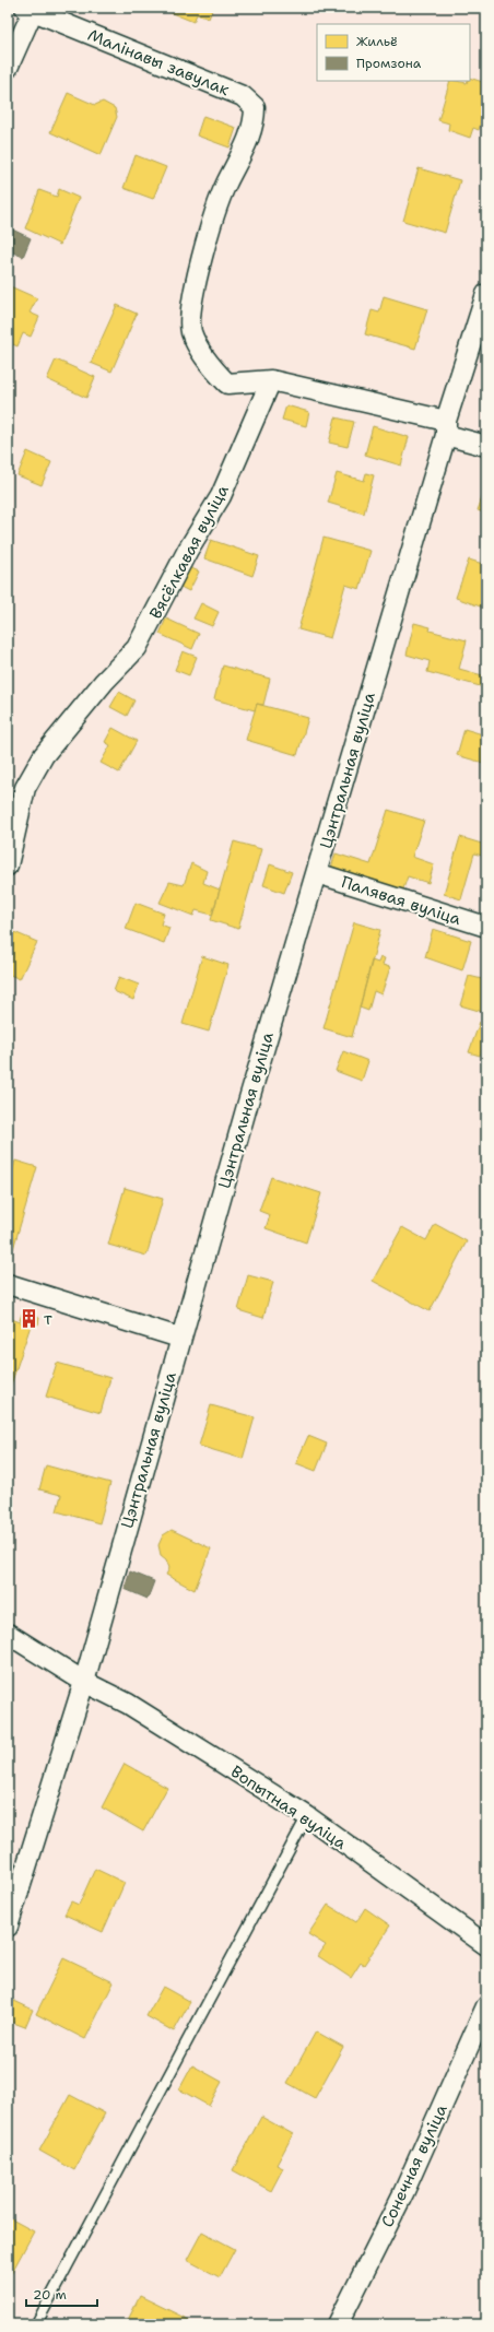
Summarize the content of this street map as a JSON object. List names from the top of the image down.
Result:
{
  "streets": {
    "street": [
      "Малінавы завулак",
      "Вясёлкавая вуліца",
      "Цэнтральная вуліца",
      "Палявая вуліца",
      "Вопытная вуліца",
      "Сонечная вуліца"
    ]
  },
  "crossings": [
    ["Малінавы завулак", "Вясёлкавая вуліца"],
    ["Цэнтральная вуліца", "Палявая вуліца"],
    ["Цэнтральная вуліца", "Вопытная вуліца"]
  ],
  "places": {
    "building": ["т"]
  },
  "legend": ["Жильё", "Промзона"],
  "scale_bar": "20 m"
}
